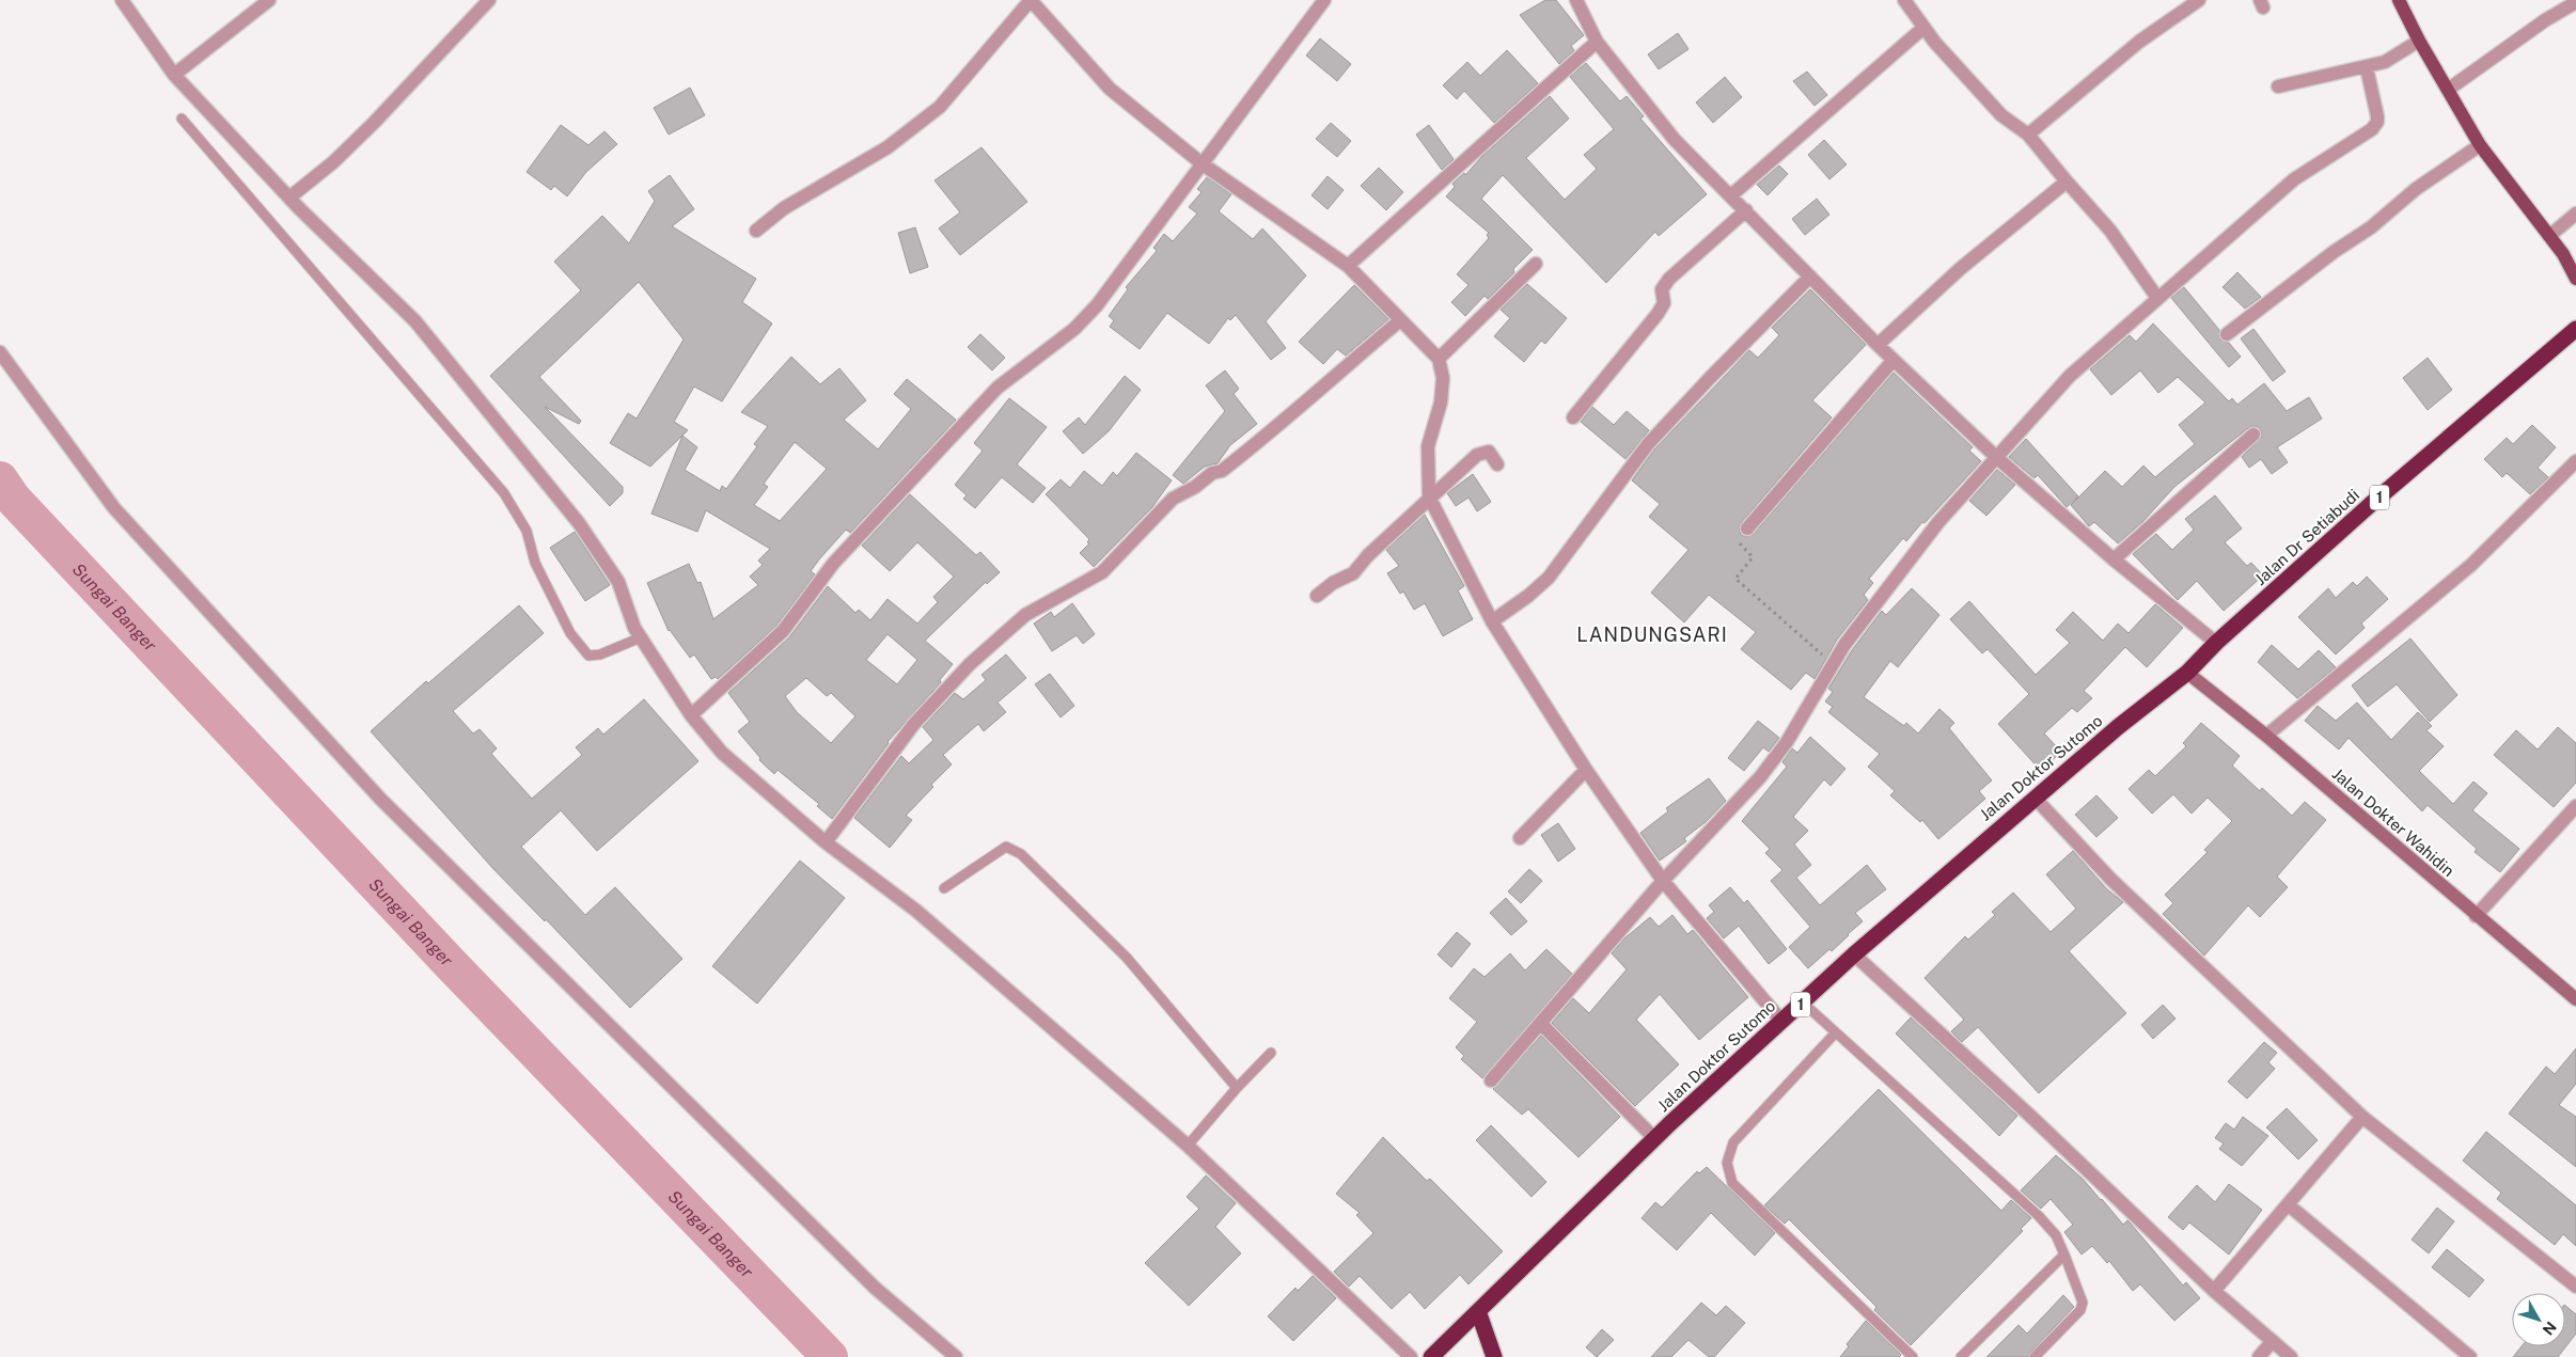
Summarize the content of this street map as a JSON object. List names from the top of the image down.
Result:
{
  "streets": {
    "highway": ["1", "Jalan Dr Setiabudi", "Jalan Doktor Sutomo"],
    "street": ["Jalan Dokter Wahidin"]
  },
  "crossings": [
    ["Jalan Dr Setiabudi", "Jalan Doktor Sutomo"],
    ["Jalan Dr Setiabudi", "Jalan Dokter Wahidin"],
    ["Jalan Doktor Sutomo", "Jalan Dokter Wahidin"]
  ],
  "districts": ["LANDUNGSARI"],
  "water": ["Sungai Banger"],
  "north": "bottom right"
}
